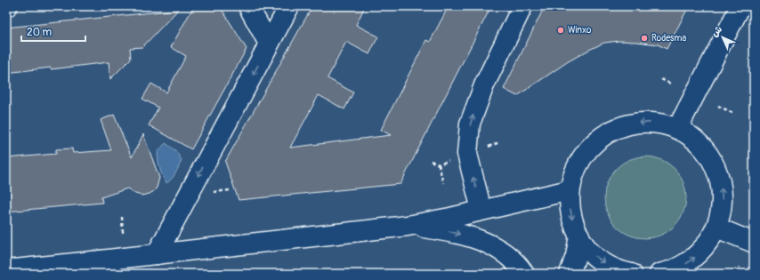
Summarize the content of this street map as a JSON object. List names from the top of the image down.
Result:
{
  "places": ["Winxo", "Rodesma"],
  "scale_bar": "20 m",
  "north": "top left"
}
